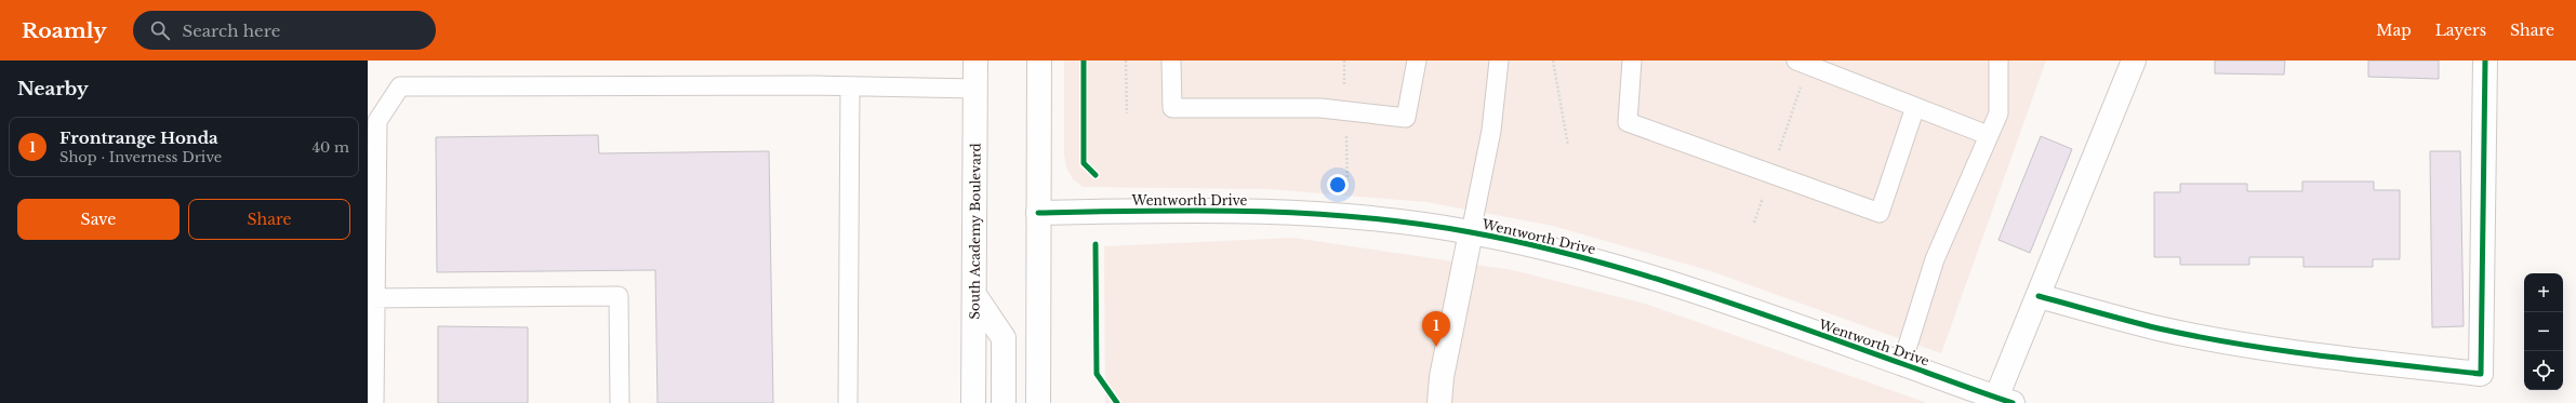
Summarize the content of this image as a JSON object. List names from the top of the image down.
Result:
{
  "streets": {
    "main road": ["Wentworth Drive", "South Academy Boulevard"]
  },
  "page": {
    "header": "Roamly",
    "search": "Search here",
    "nav": ["Map", "Layers", "Share"],
    "heading": "Nearby",
    "list": [
      {
        "mark": "1",
        "name": "Frontrange Honda",
        "note": "Shop · Inverness Drive",
        "value": "40 m"
      }
    ],
    "buttons": ["Save", "Share"],
    "map_buttons": ["+", "−"],
    "pins": "1"
  }
}
